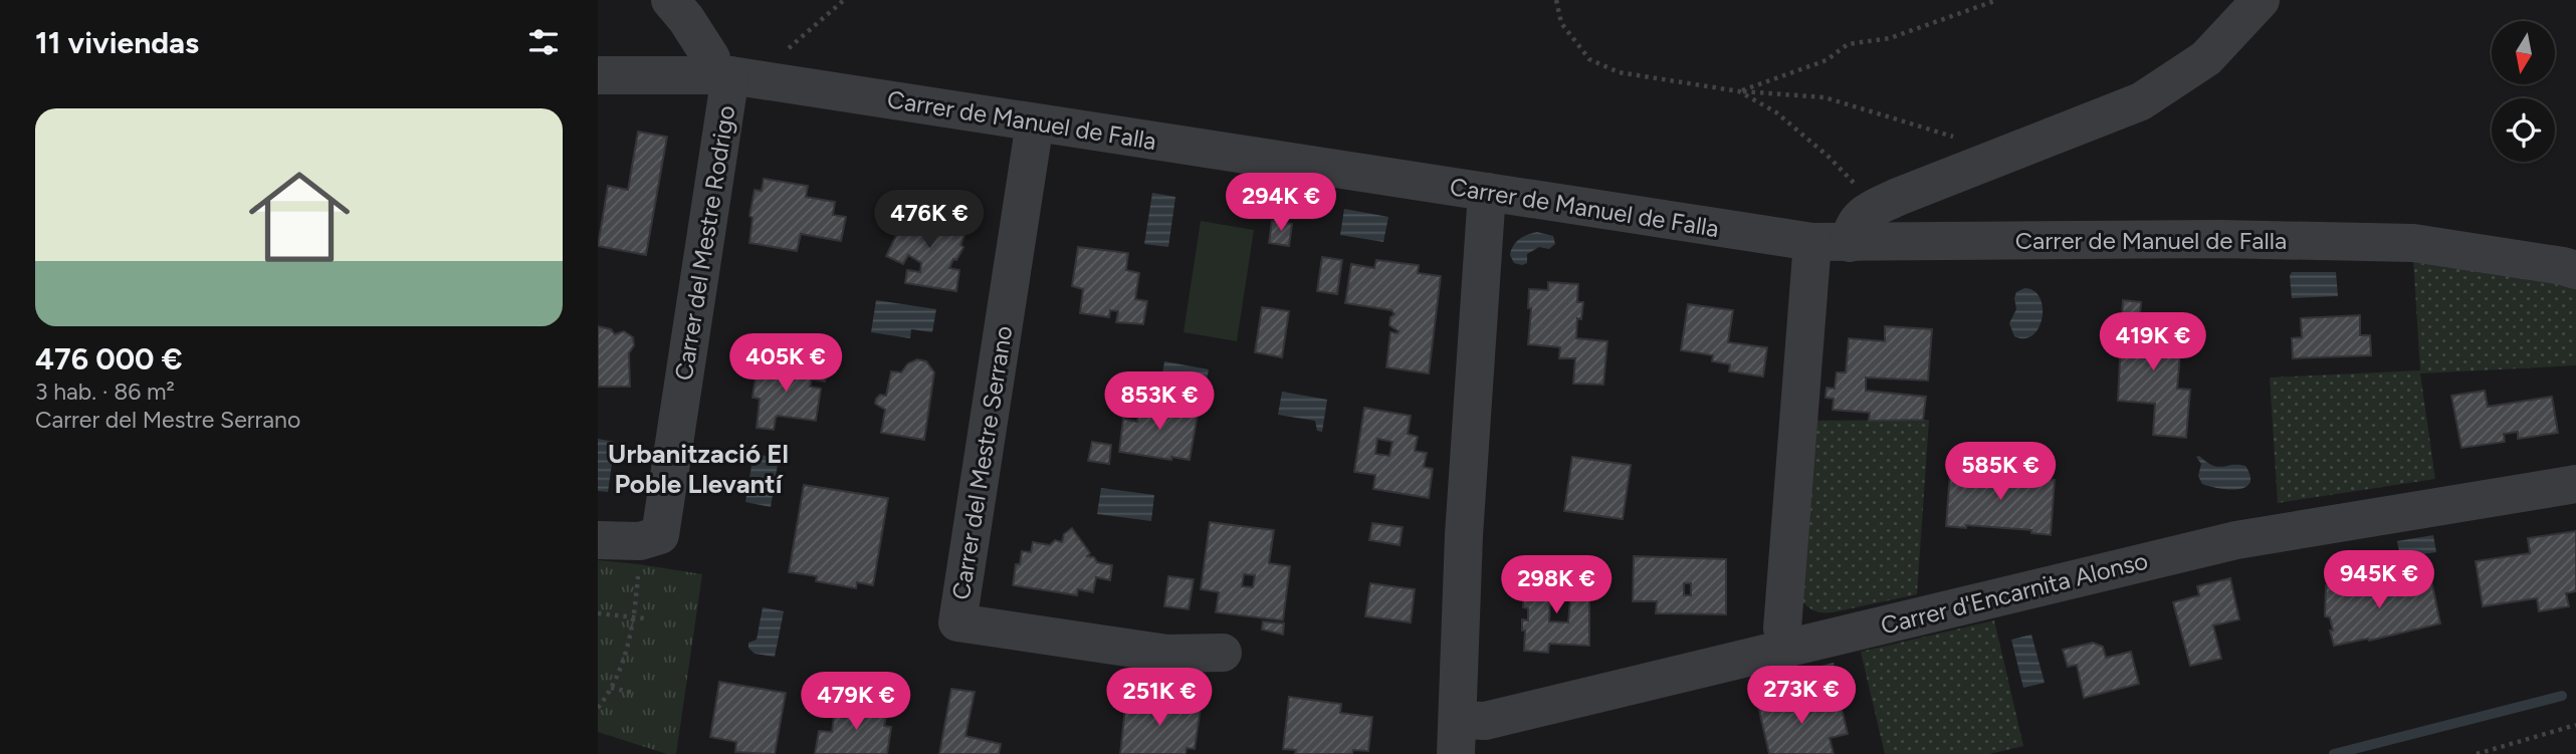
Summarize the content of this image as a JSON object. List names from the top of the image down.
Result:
{
  "streets": {
    "street": [
      "Carrer de Manuel de Falla",
      "Carrer del Mestre Rodrigo",
      "Carrer del Mestre Serrano",
      "Carrer d'Encarnita Alonso"
    ]
  },
  "crossings": [
    ["Carrer de Manuel de Falla", "Carrer del Mestre Rodrigo"],
    ["Carrer de Manuel de Falla", "Carrer del Mestre Serrano"]
  ],
  "districts": ["Urbanització El Poble Llevantí"],
  "north": "bottom",
  "page": {
    "heading": "11 viviendas",
    "list": [
      {
        "name": "476 000 €",
        "note": "3 hab. · 86 m² · Carrer del Mestre Serrano"
      }
    ],
    "price": [
      "294K €",
      "476K €",
      "419K €",
      "405K €",
      "853K €",
      "585K €",
      "945K €",
      "298K €",
      "273K €",
      "251K €",
      "479K €"
    ]
  }
}
